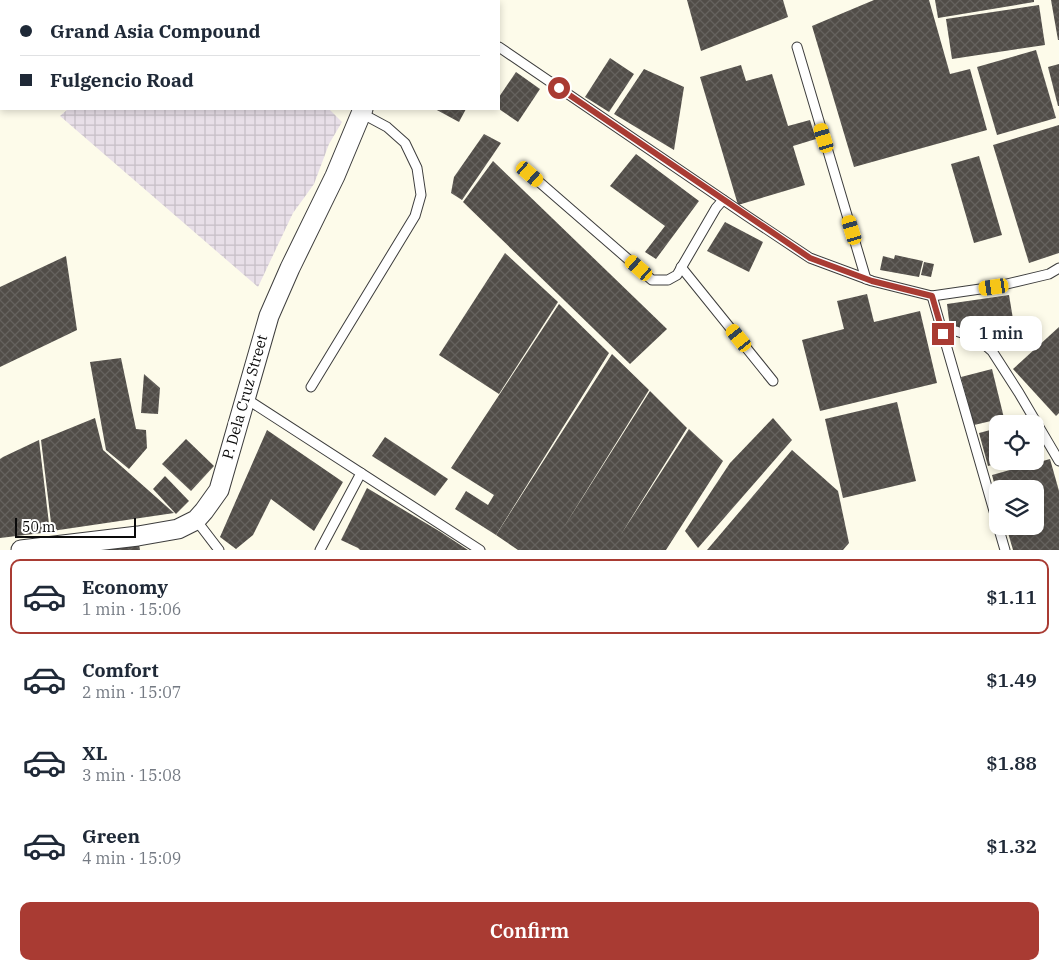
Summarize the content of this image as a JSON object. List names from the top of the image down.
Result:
{
  "streets": {
    "street": ["P. Dela Cruz Street"]
  },
  "scale_bar": "50 m",
  "page": {
    "banner": ["Grand Asia Compound", "Fulgencio Road"],
    "bubble": "1 min",
    "scale": "50 m",
    "list": [
      {
        "name": "Economy",
        "note": "1 min · 15:06",
        "value": "$1.11"
      },
      {
        "name": "Comfort",
        "note": "2 min · 15:07",
        "value": "$1.49"
      },
      {
        "name": "XL",
        "note": "3 min · 15:08",
        "value": "$1.88"
      },
      {
        "name": "Green",
        "note": "4 min · 15:09",
        "value": "$1.32"
      }
    ],
    "buttons": "Confirm"
  }
}
